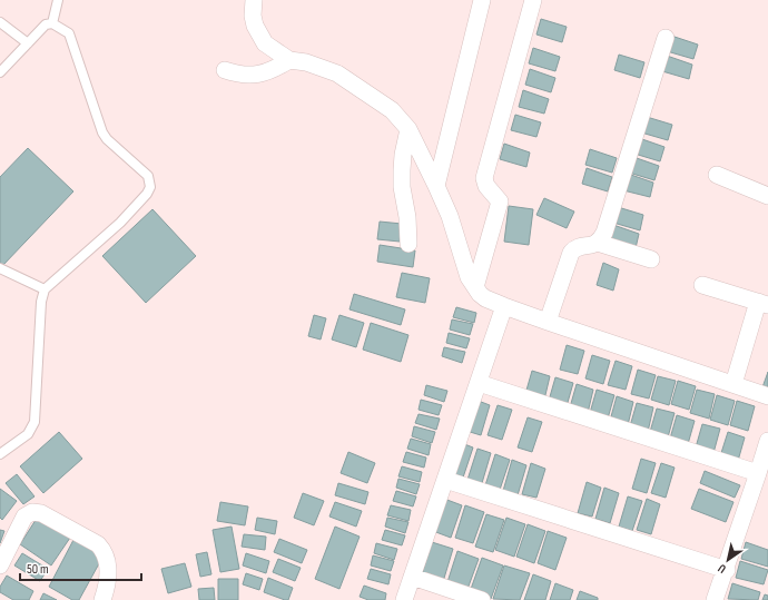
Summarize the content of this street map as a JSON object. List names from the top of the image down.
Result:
{
  "scale_bar": "50 m",
  "north": "bottom left"
}
